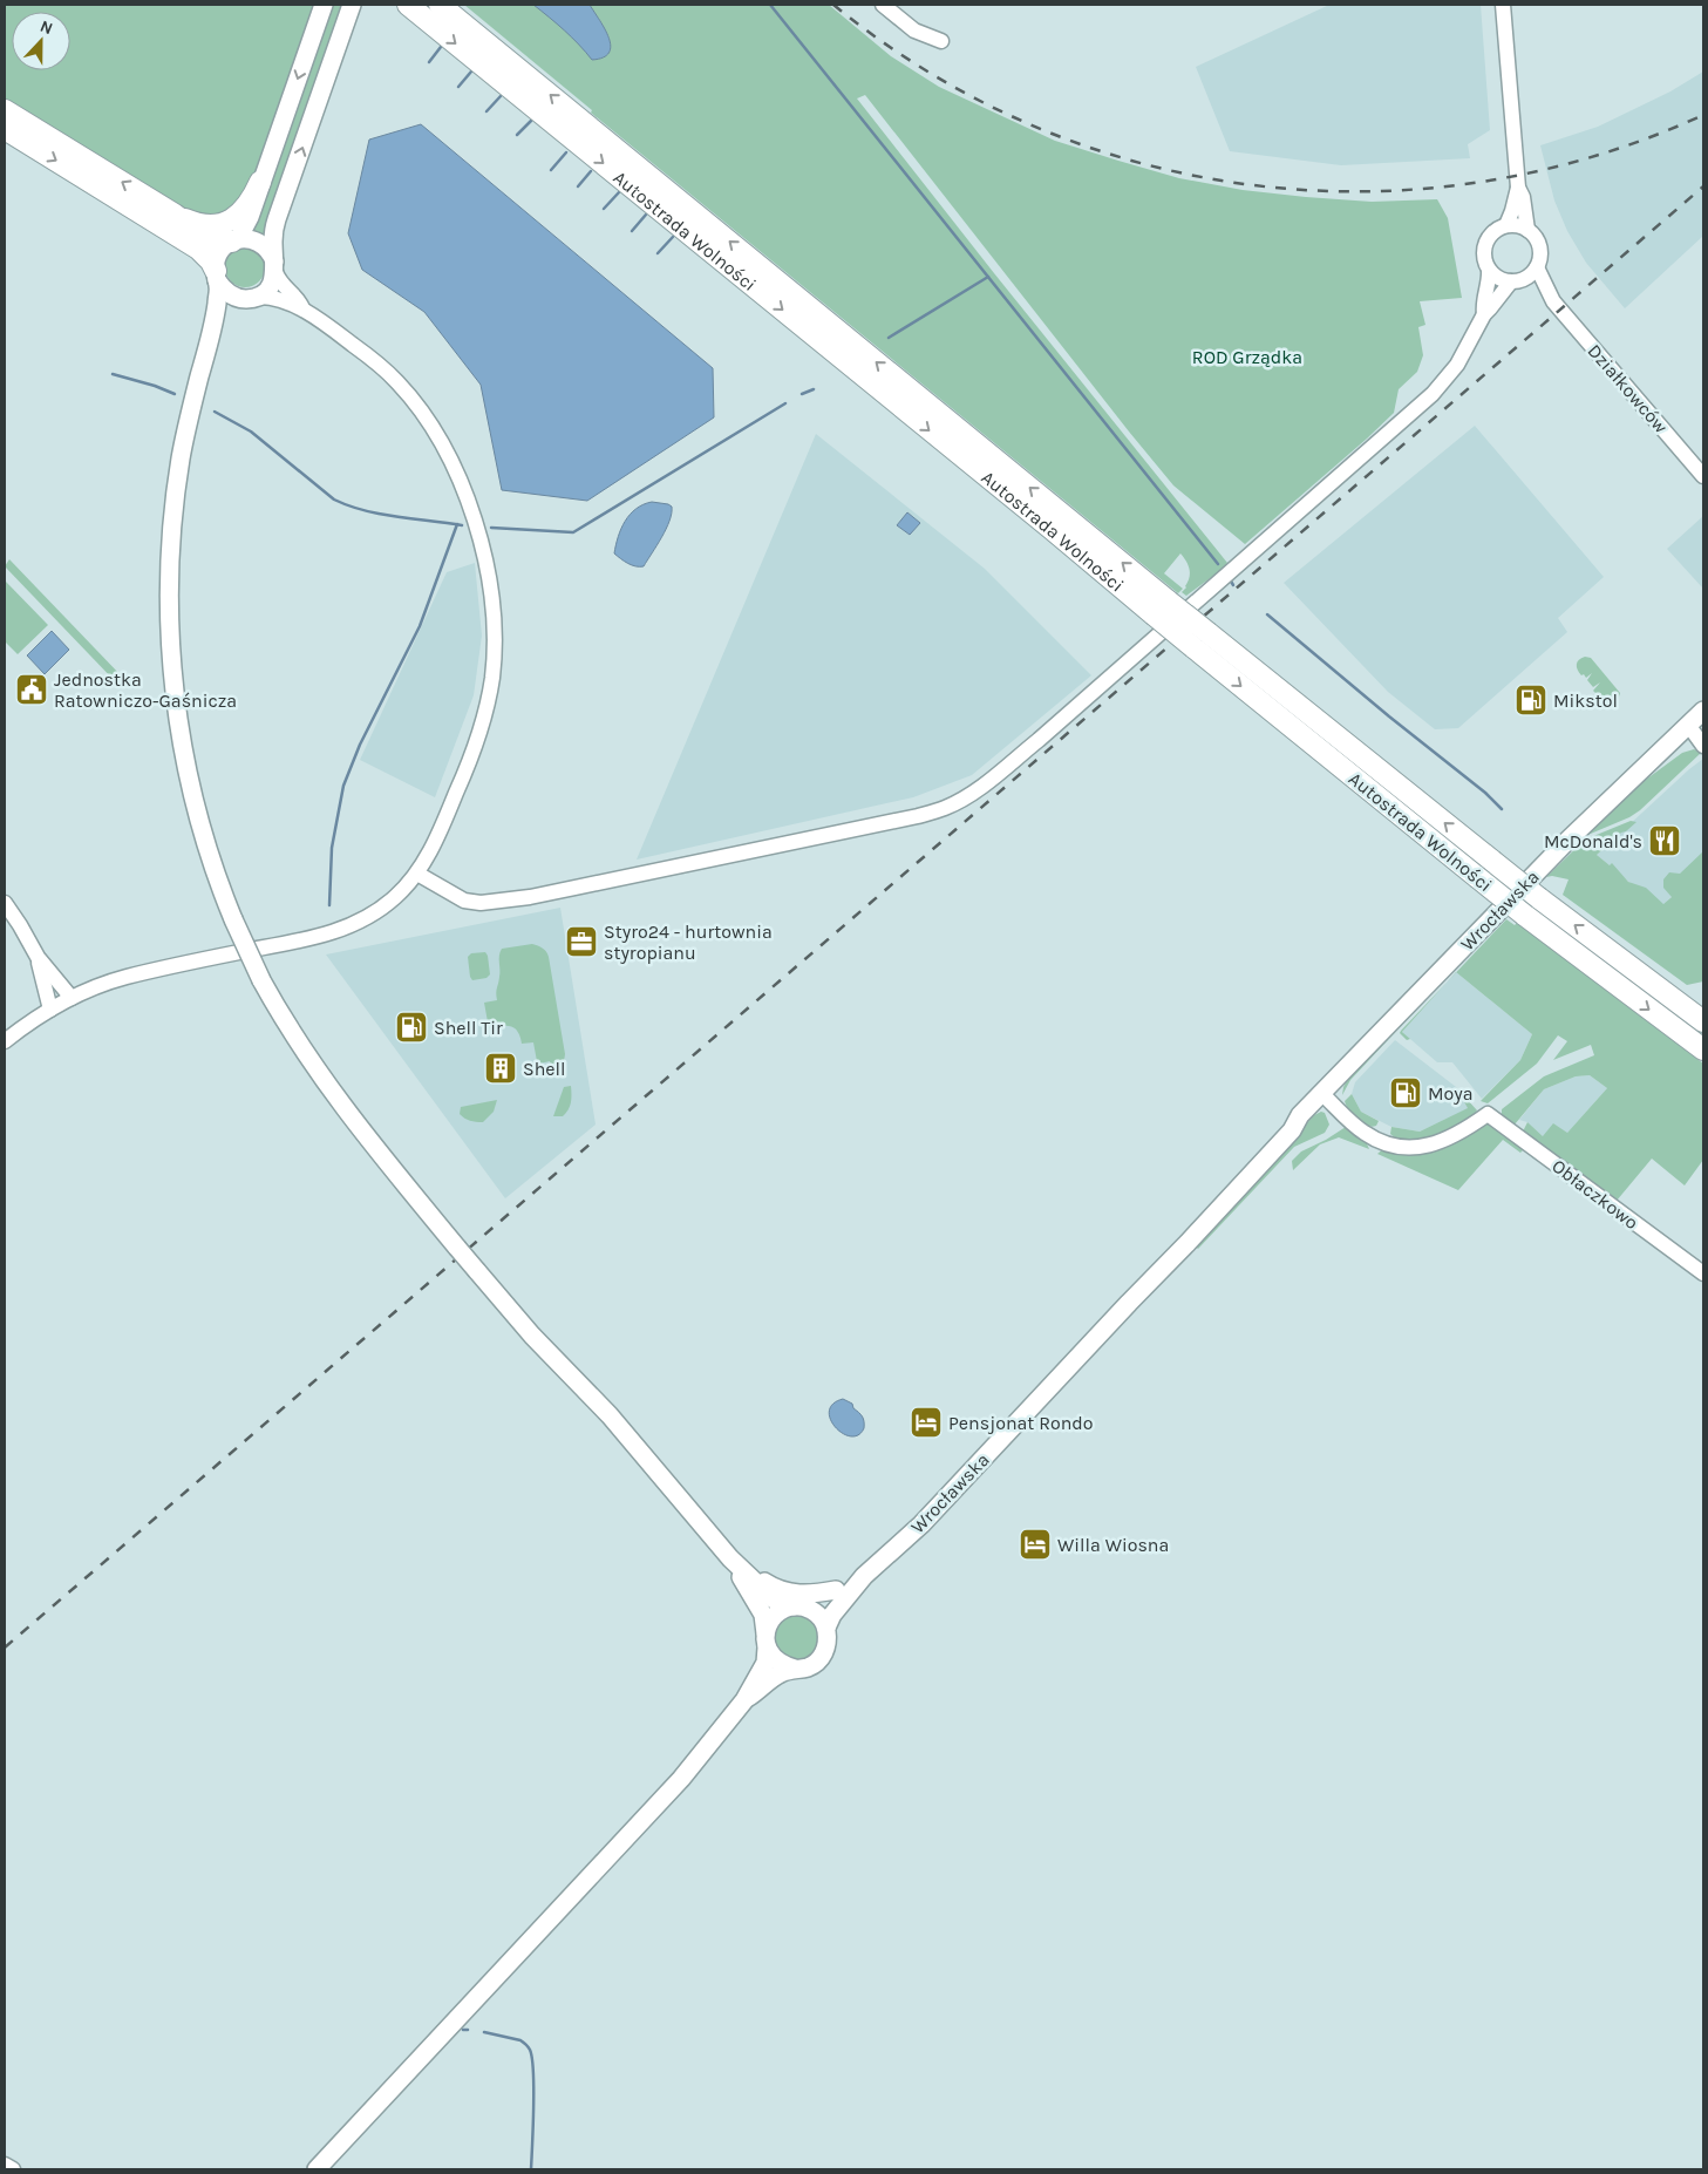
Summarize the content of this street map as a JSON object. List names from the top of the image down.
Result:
{
  "streets": {
    "highway": ["Autostrada Wolności"],
    "main road": ["Wrocławska"],
    "street": ["Działkowców", "Obłaczkowo"]
  },
  "crossings": [
    ["Wrocławska", "Obłaczkowo"]
  ],
  "parks": ["ROD Grządka"],
  "places": {
    "public building": ["Jednostka Ratowniczo-Gaśnicza"],
    "fuel station": ["Mikstol", "Shell Tir", "Moya"],
    "restaurant": ["McDonald's"],
    "office": ["Styro24 - hurtownia styropianu"],
    "building": ["Shell"],
    "hotel": ["Pensjonat Rondo", "Willa Wiosna"]
  },
  "north": "top"
}
